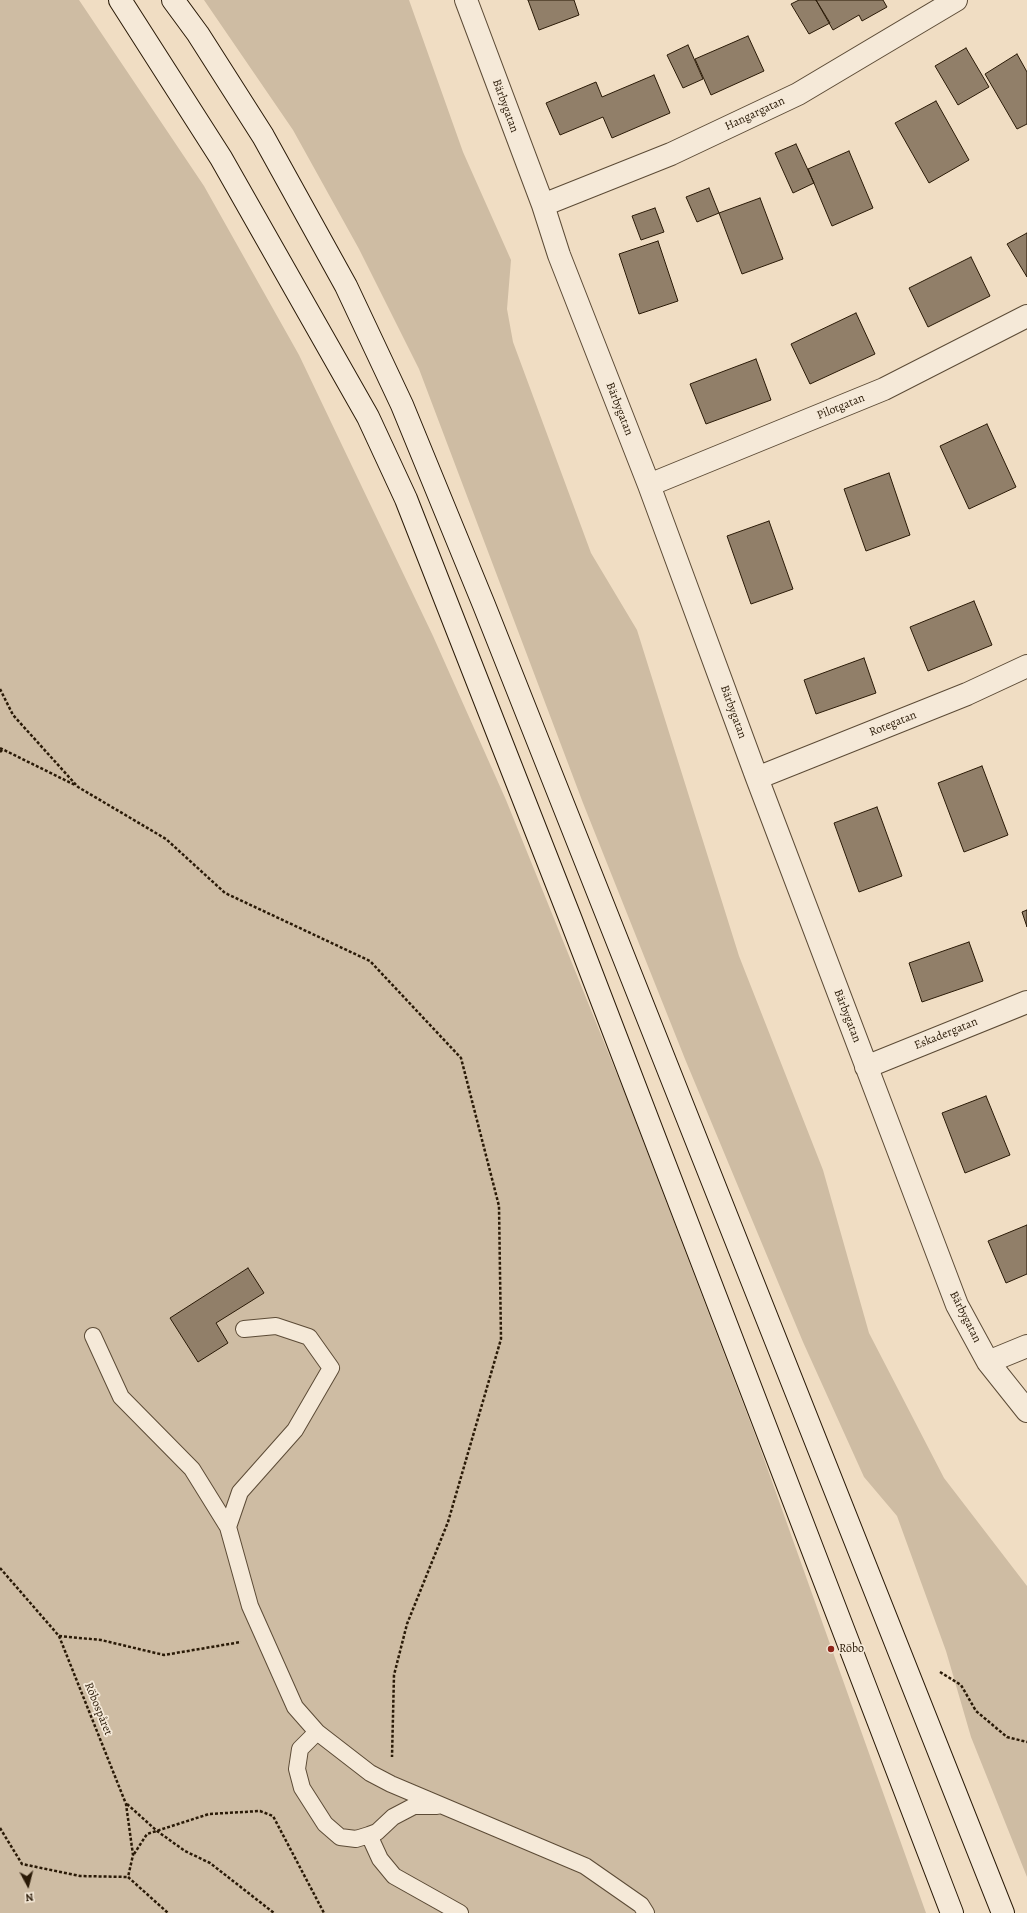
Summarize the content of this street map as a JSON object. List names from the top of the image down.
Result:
{
  "streets": {
    "main road": [
      "Bärbygatan",
      "Hangargatan",
      "Pilotgatan",
      "Rotegatan",
      "Eskadergatan"
    ],
    "path": ["Röbospåret"]
  },
  "crossings": [
    ["Bärbygatan", "Hangargatan"],
    ["Bärbygatan", "Pilotgatan"],
    ["Bärbygatan", "Rotegatan"],
    ["Bärbygatan", "Eskadergatan"]
  ],
  "places": ["Röbo"],
  "north": "bottom"
}
